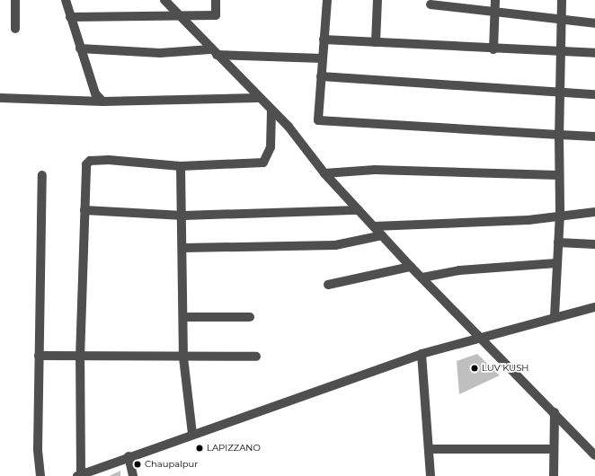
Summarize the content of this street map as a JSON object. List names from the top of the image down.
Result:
{
  "places": ["LUV KUSH", "LAPIZZANO", "Chaupalpur"]
}
